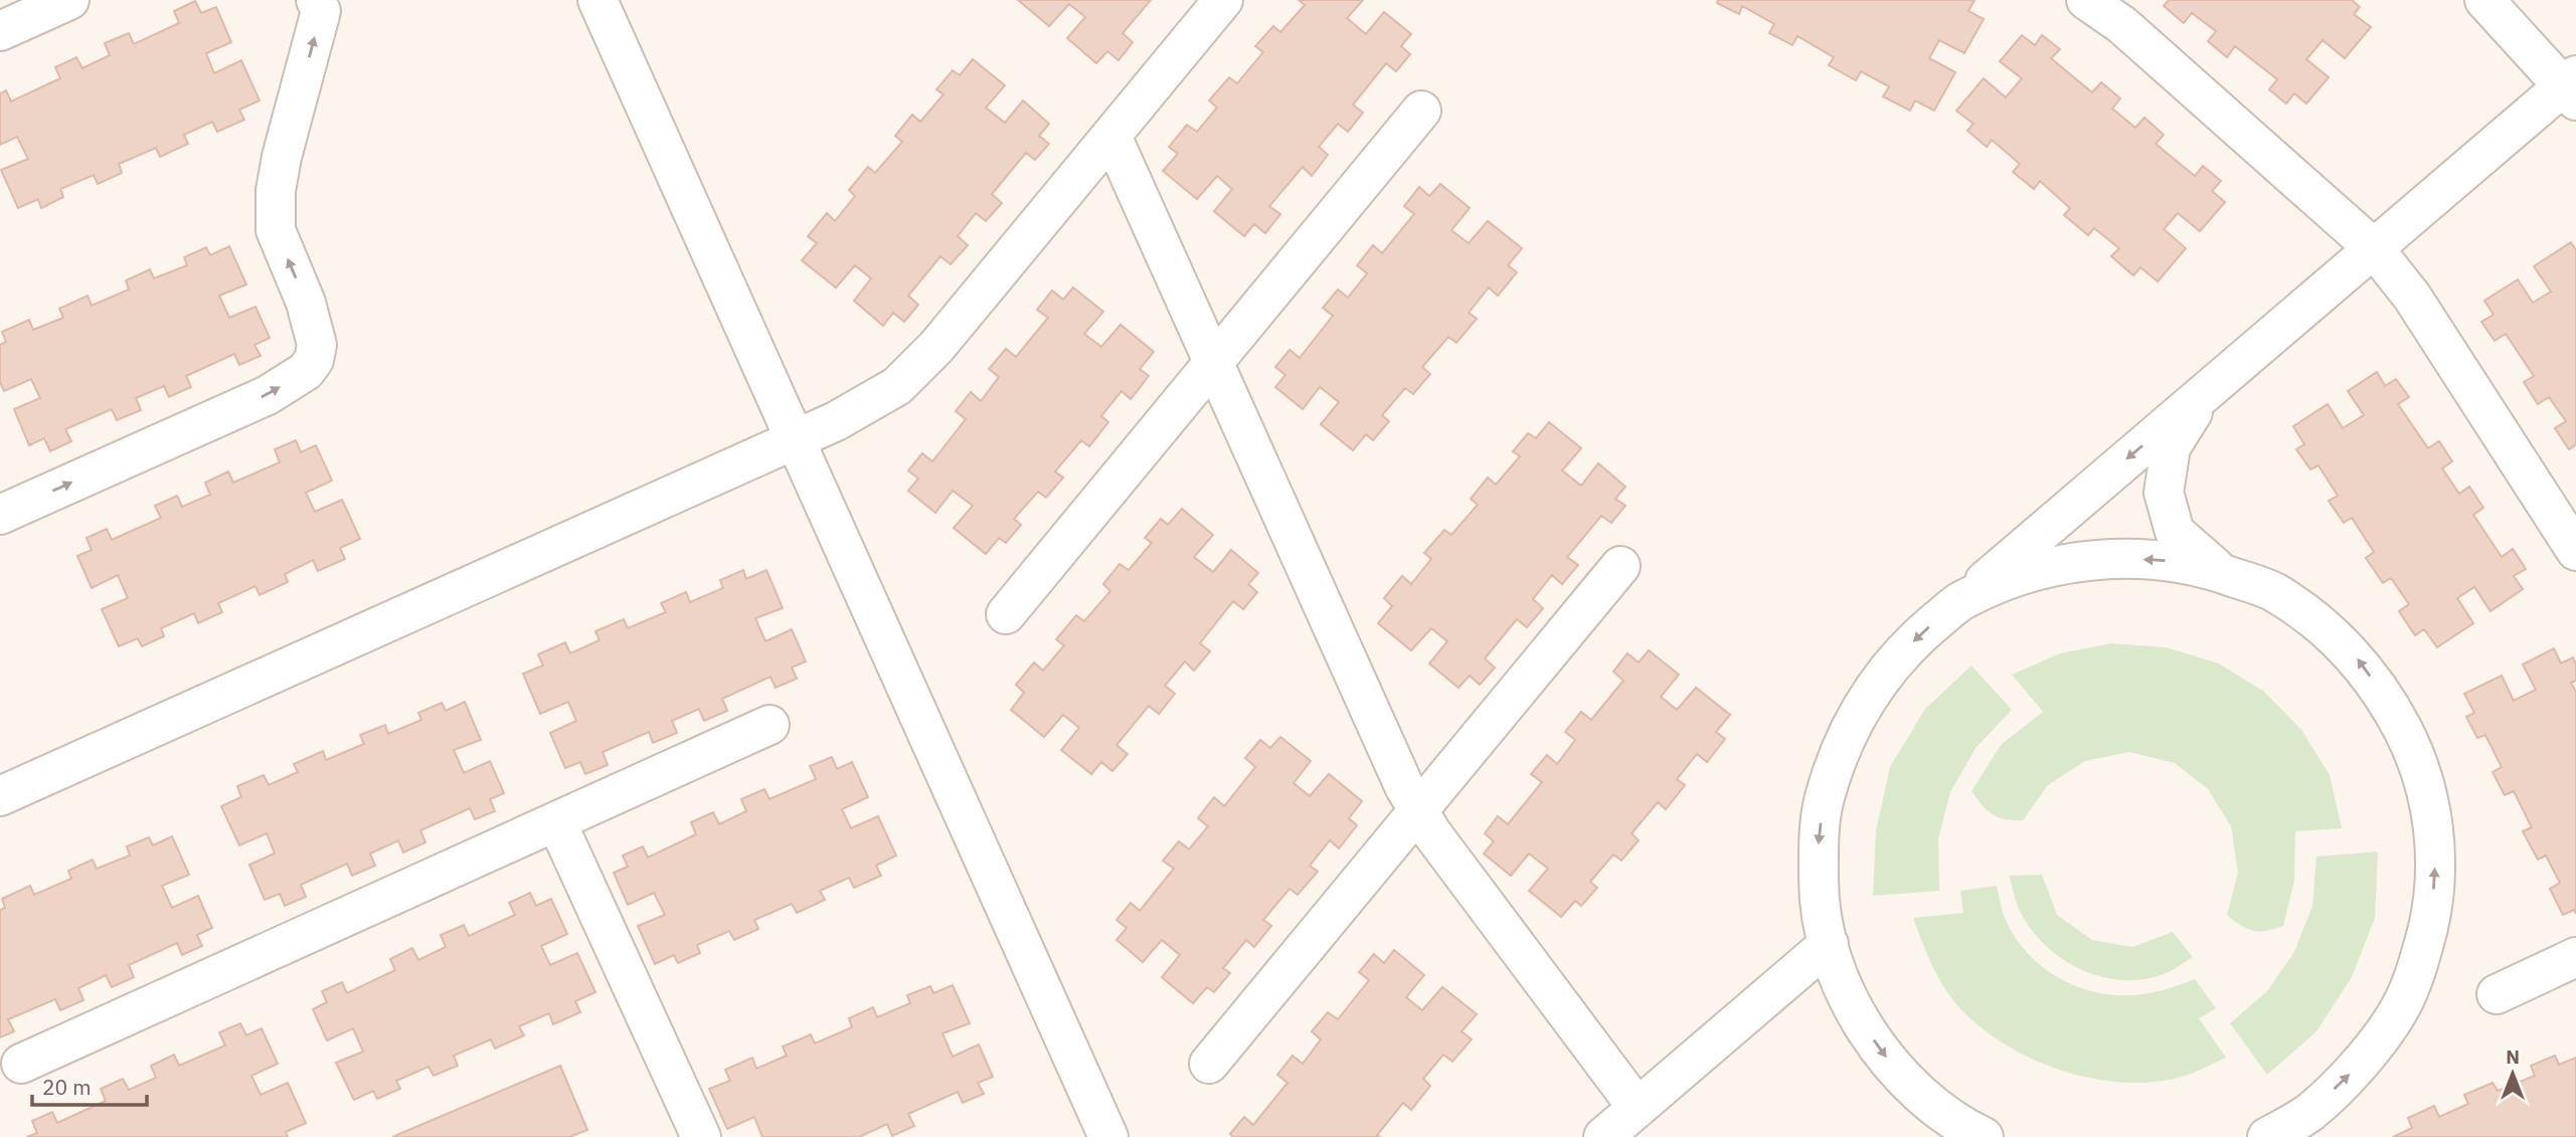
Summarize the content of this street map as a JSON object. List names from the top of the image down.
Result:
{
  "scale_bar": "20 m",
  "north": "top"
}
